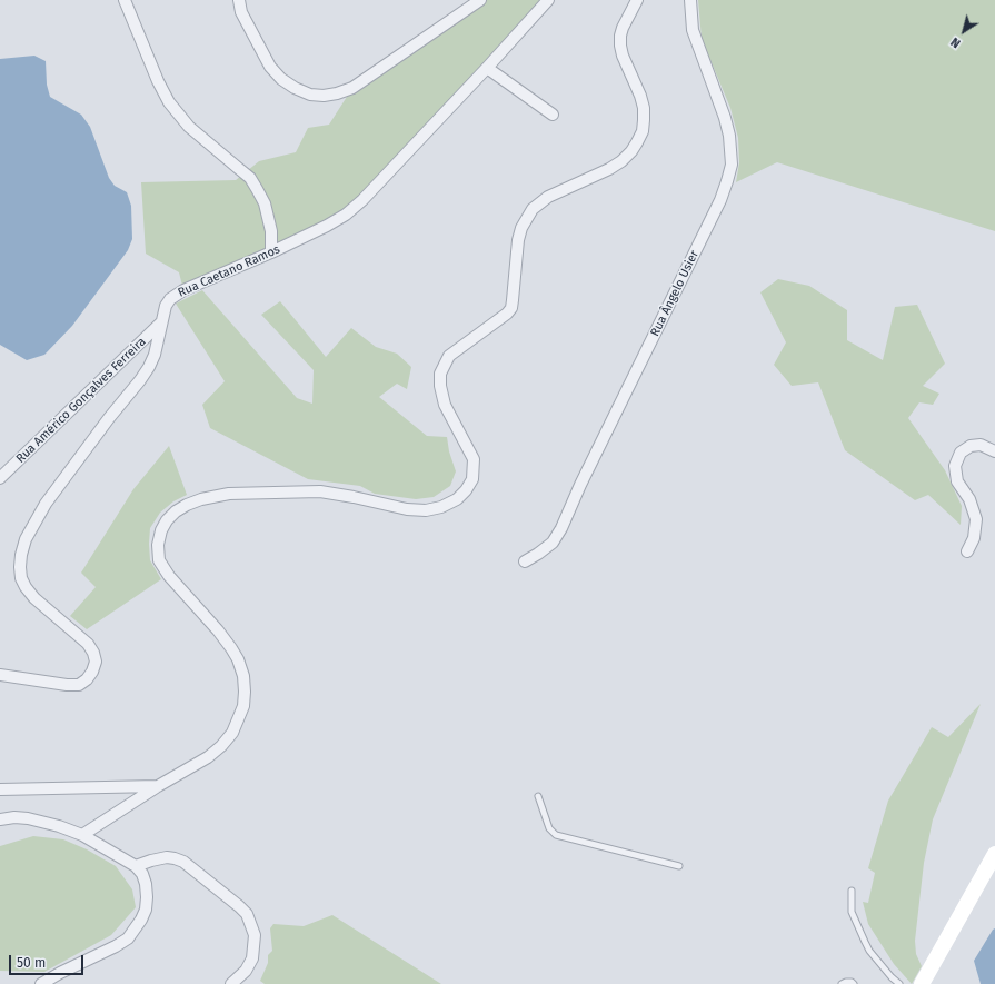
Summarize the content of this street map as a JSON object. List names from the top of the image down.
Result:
{
  "streets": {
    "street": ["Rua Caetano Ramos", "Rua Ângelo Usier", "Rua Américo Gonçalves Ferreira"]
  },
  "crossings": [
    ["Rua Caetano Ramos", "Rua Américo Gonçalves Ferreira"]
  ],
  "scale_bar": "50 m",
  "north": "bottom left"
}
